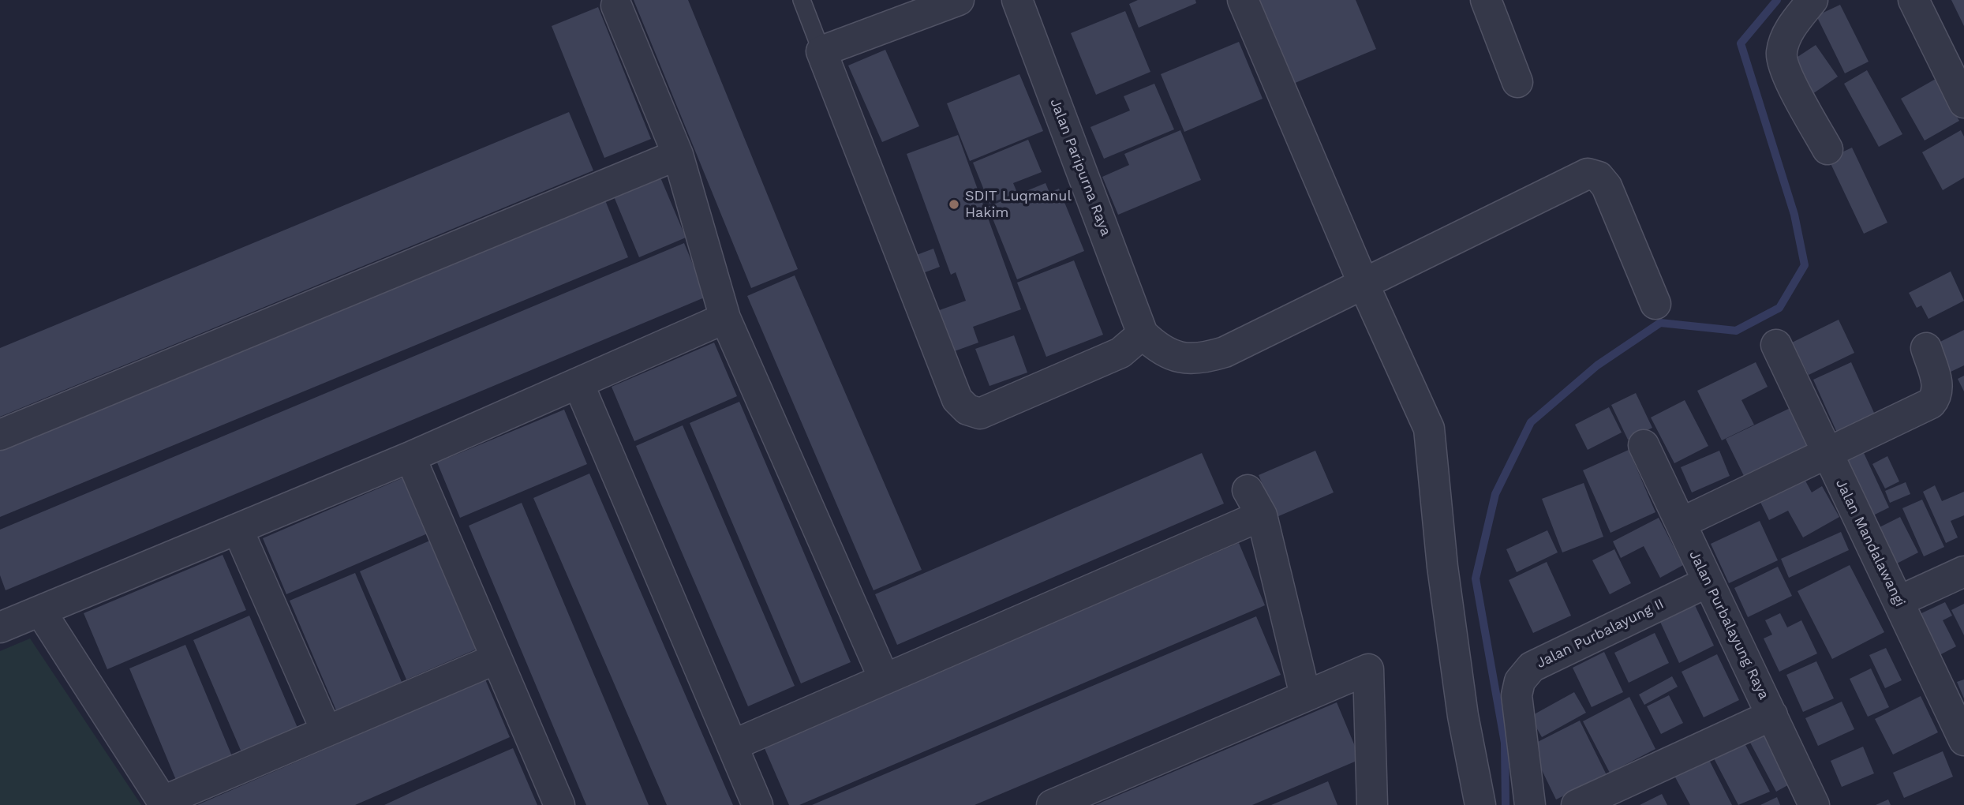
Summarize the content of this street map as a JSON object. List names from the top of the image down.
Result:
{
  "streets": {
    "street": [
      "Jalan Paripurna Raya",
      "Jalan Mandalawangi",
      "Jalan Purbalayung Raya",
      "Jalan Purbalayung II"
    ]
  },
  "crossings": [
    ["Jalan Purbalayung Raya", "Jalan Purbalayung II"]
  ],
  "places": ["SDIT Luqmanul Hakim"]
}
